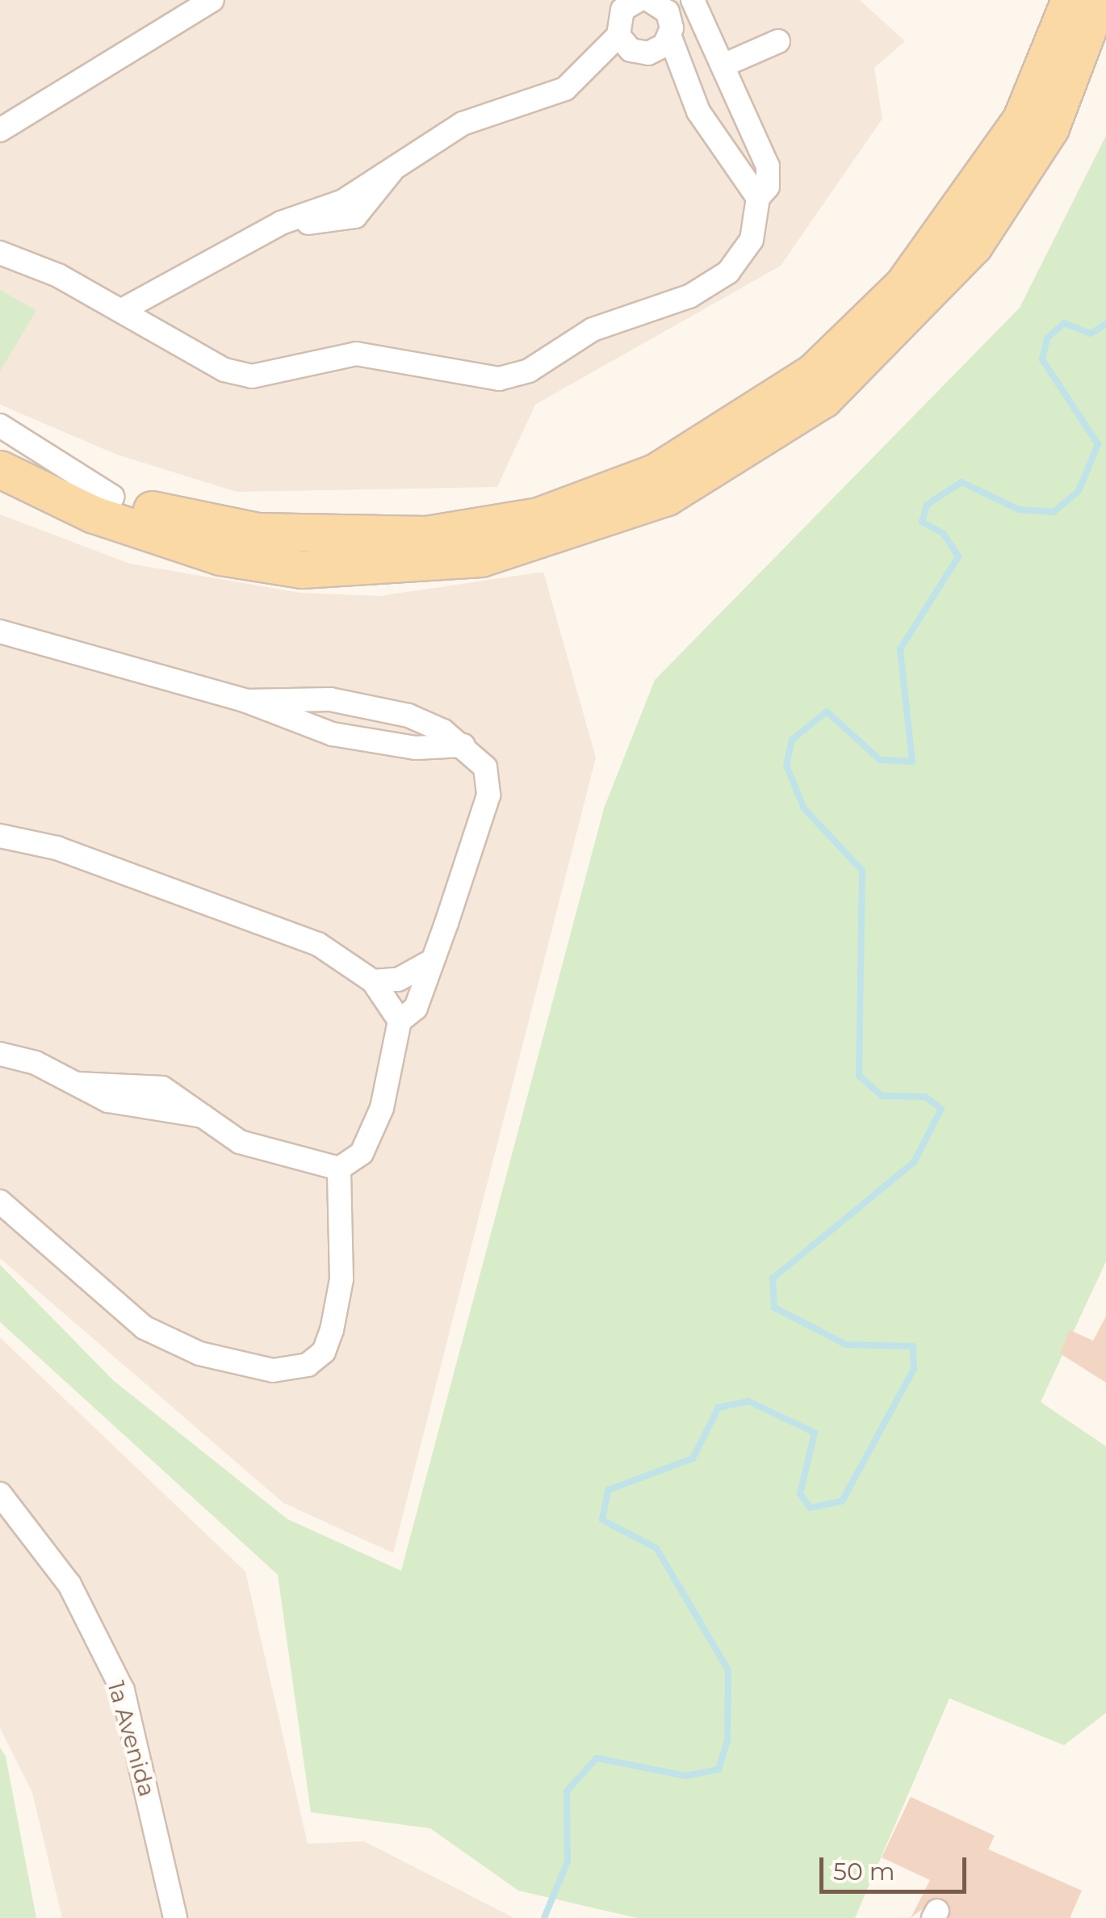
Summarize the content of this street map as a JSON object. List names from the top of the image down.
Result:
{
  "streets": {
    "street": ["1a Avenida"]
  },
  "scale_bar": "50 m"
}
